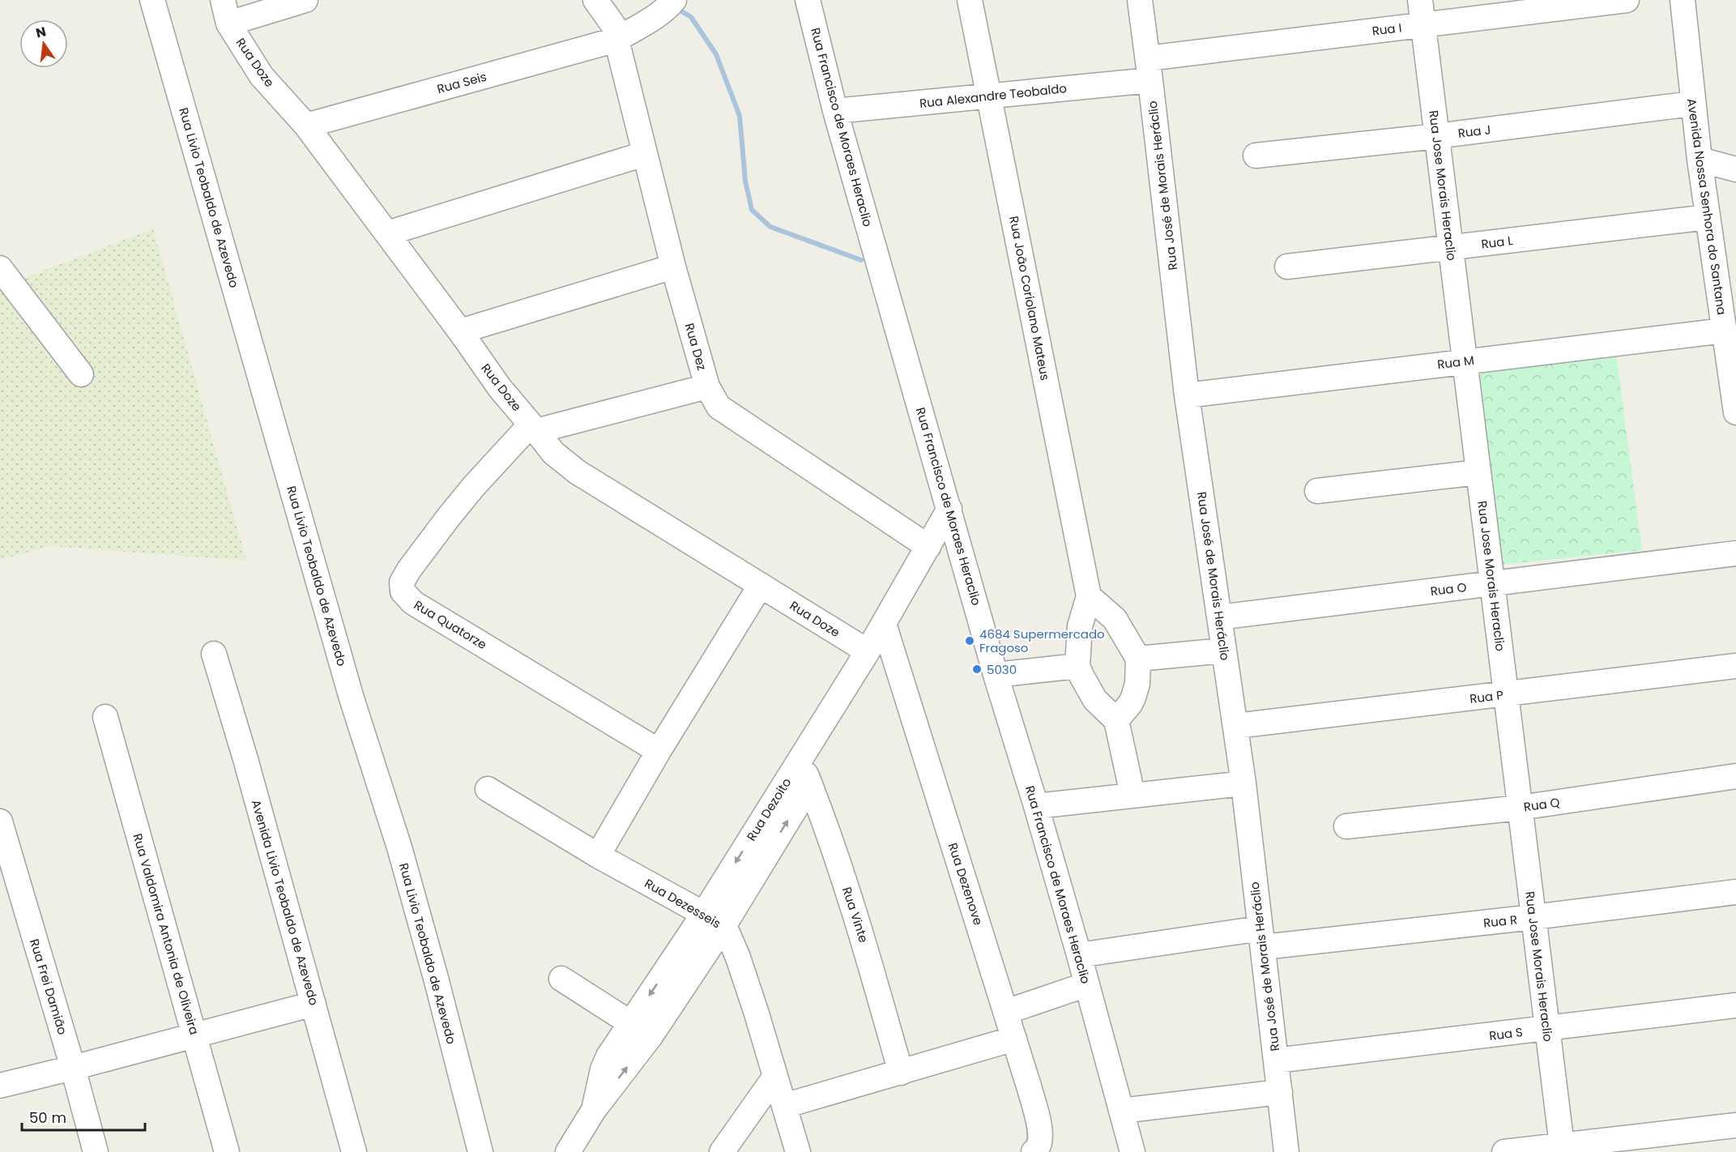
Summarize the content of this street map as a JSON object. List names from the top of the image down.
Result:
{
  "streets": {
    "street": [
      "Rua I",
      "Rua Doze",
      "Rua Seis",
      "Rua Alexandre Teobaldo",
      "Rua Francisco de Moraes Heraclio",
      "Rua J",
      "Rua José de Morais Heráclio",
      "Rua Jose Morais Heraclio",
      "Rua Livio Teobaldo de Azevedo",
      "Avenida Nossa Senhora do Santana",
      "Rua L",
      "Rua João Coriolano Mateus",
      "Rua Dez",
      "Rua M",
      "Rua O",
      "Rua Quatorze",
      "Rua P",
      "Rua Q",
      "Rua Dezoito",
      "Rua Dezenove",
      "Avenida Livio Teobaldo de Azevedo",
      "Rua Dezesseis",
      "Rua Vinte",
      "Rua R",
      "Rua Valdomira Antonia de Oliveira",
      "Rua Frei Damião",
      "Rua S"
    ]
  },
  "crossings": [
    ["Rua I", "Rua Alexandre Teobaldo"],
    ["Rua I", "Rua José de Morais Heráclio"],
    ["Rua I", "Rua Jose Morais Heraclio"],
    ["Rua Doze", "Rua Seis"],
    ["Rua Doze", "Rua Quatorze"],
    ["Rua Doze", "Rua Dezoito"],
    ["Rua Seis", "Rua Dez"],
    ["Rua Alexandre Teobaldo", "Rua Francisco de Moraes Heraclio"],
    ["Rua Alexandre Teobaldo", "Rua José de Morais Heráclio"],
    ["Rua Alexandre Teobaldo", "Rua João Coriolano Mateus"],
    ["Rua Francisco de Moraes Heraclio", "Rua Dezoito"],
    ["Rua Francisco de Moraes Heraclio", "Rua R"],
    ["Rua J", "Rua Jose Morais Heraclio"],
    ["Rua J", "Avenida Nossa Senhora do Santana"],
    ["Rua José de Morais Heráclio", "Rua M"],
    ["Rua José de Morais Heráclio", "Rua O"],
    ["Rua José de Morais Heráclio", "Rua P"],
    ["Rua José de Morais Heráclio", "Rua R"],
    ["Rua José de Morais Heráclio", "Rua S"],
    ["Rua Jose Morais Heraclio", "Rua L"],
    ["Rua Jose Morais Heraclio", "Rua M"],
    ["Rua Jose Morais Heraclio", "Rua O"],
    ["Rua Jose Morais Heraclio", "Rua P"],
    ["Rua Jose Morais Heraclio", "Rua Q"],
    ["Rua Jose Morais Heraclio", "Rua R"],
    ["Rua Jose Morais Heraclio", "Rua S"],
    ["Avenida Nossa Senhora do Santana", "Rua L"],
    ["Avenida Nossa Senhora do Santana", "Rua M"],
    ["Rua Dez", "Rua Dezoito"],
    ["Rua Dezoito", "Rua Dezenove"],
    ["Rua Dezoito", "Rua Dezesseis"],
    ["Rua Dezoito", "Rua Vinte"]
  ],
  "places": ["4684 Supermercado Fragoso", "5030"],
  "scale_bar": "50 m",
  "north": "top"
}
